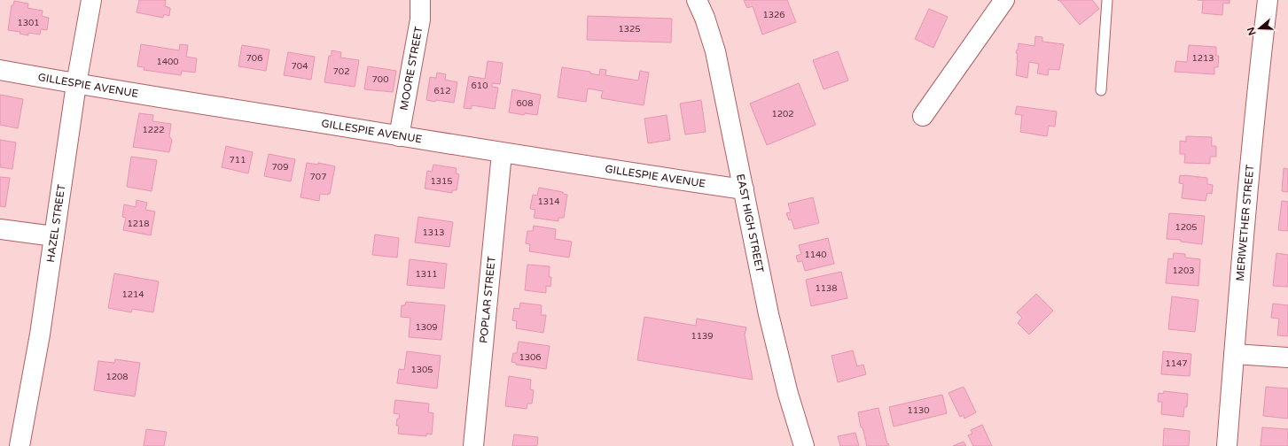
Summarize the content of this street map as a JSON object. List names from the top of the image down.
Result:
{
  "streets": {
    "street": [
      "MOORE STREET",
      "GILLESPIE AVENUE",
      "HAZEL STREET",
      "EAST HIGH STREET",
      "MERIWETHER STREET",
      "POPLAR STREET"
    ]
  },
  "crossings": [
    ["MOORE STREET", "GILLESPIE AVENUE"],
    ["GILLESPIE AVENUE", "HAZEL STREET"],
    ["GILLESPIE AVENUE", "EAST HIGH STREET"],
    ["GILLESPIE AVENUE", "POPLAR STREET"]
  ],
  "house_numbers": [
    "1326",
    "1301",
    "1325",
    "706",
    "1213",
    "1400",
    "704",
    "702",
    "700",
    "610",
    "612",
    "608",
    "1202",
    "1222",
    "711",
    "709",
    "707",
    "1315",
    "1314",
    "1218",
    "1205",
    "1313",
    "1140",
    "1203",
    "1311",
    "1138",
    "1214",
    "1309",
    "1139",
    "1306",
    "1147",
    "1305",
    "1208",
    "1130"
  ],
  "north": "left"
}
